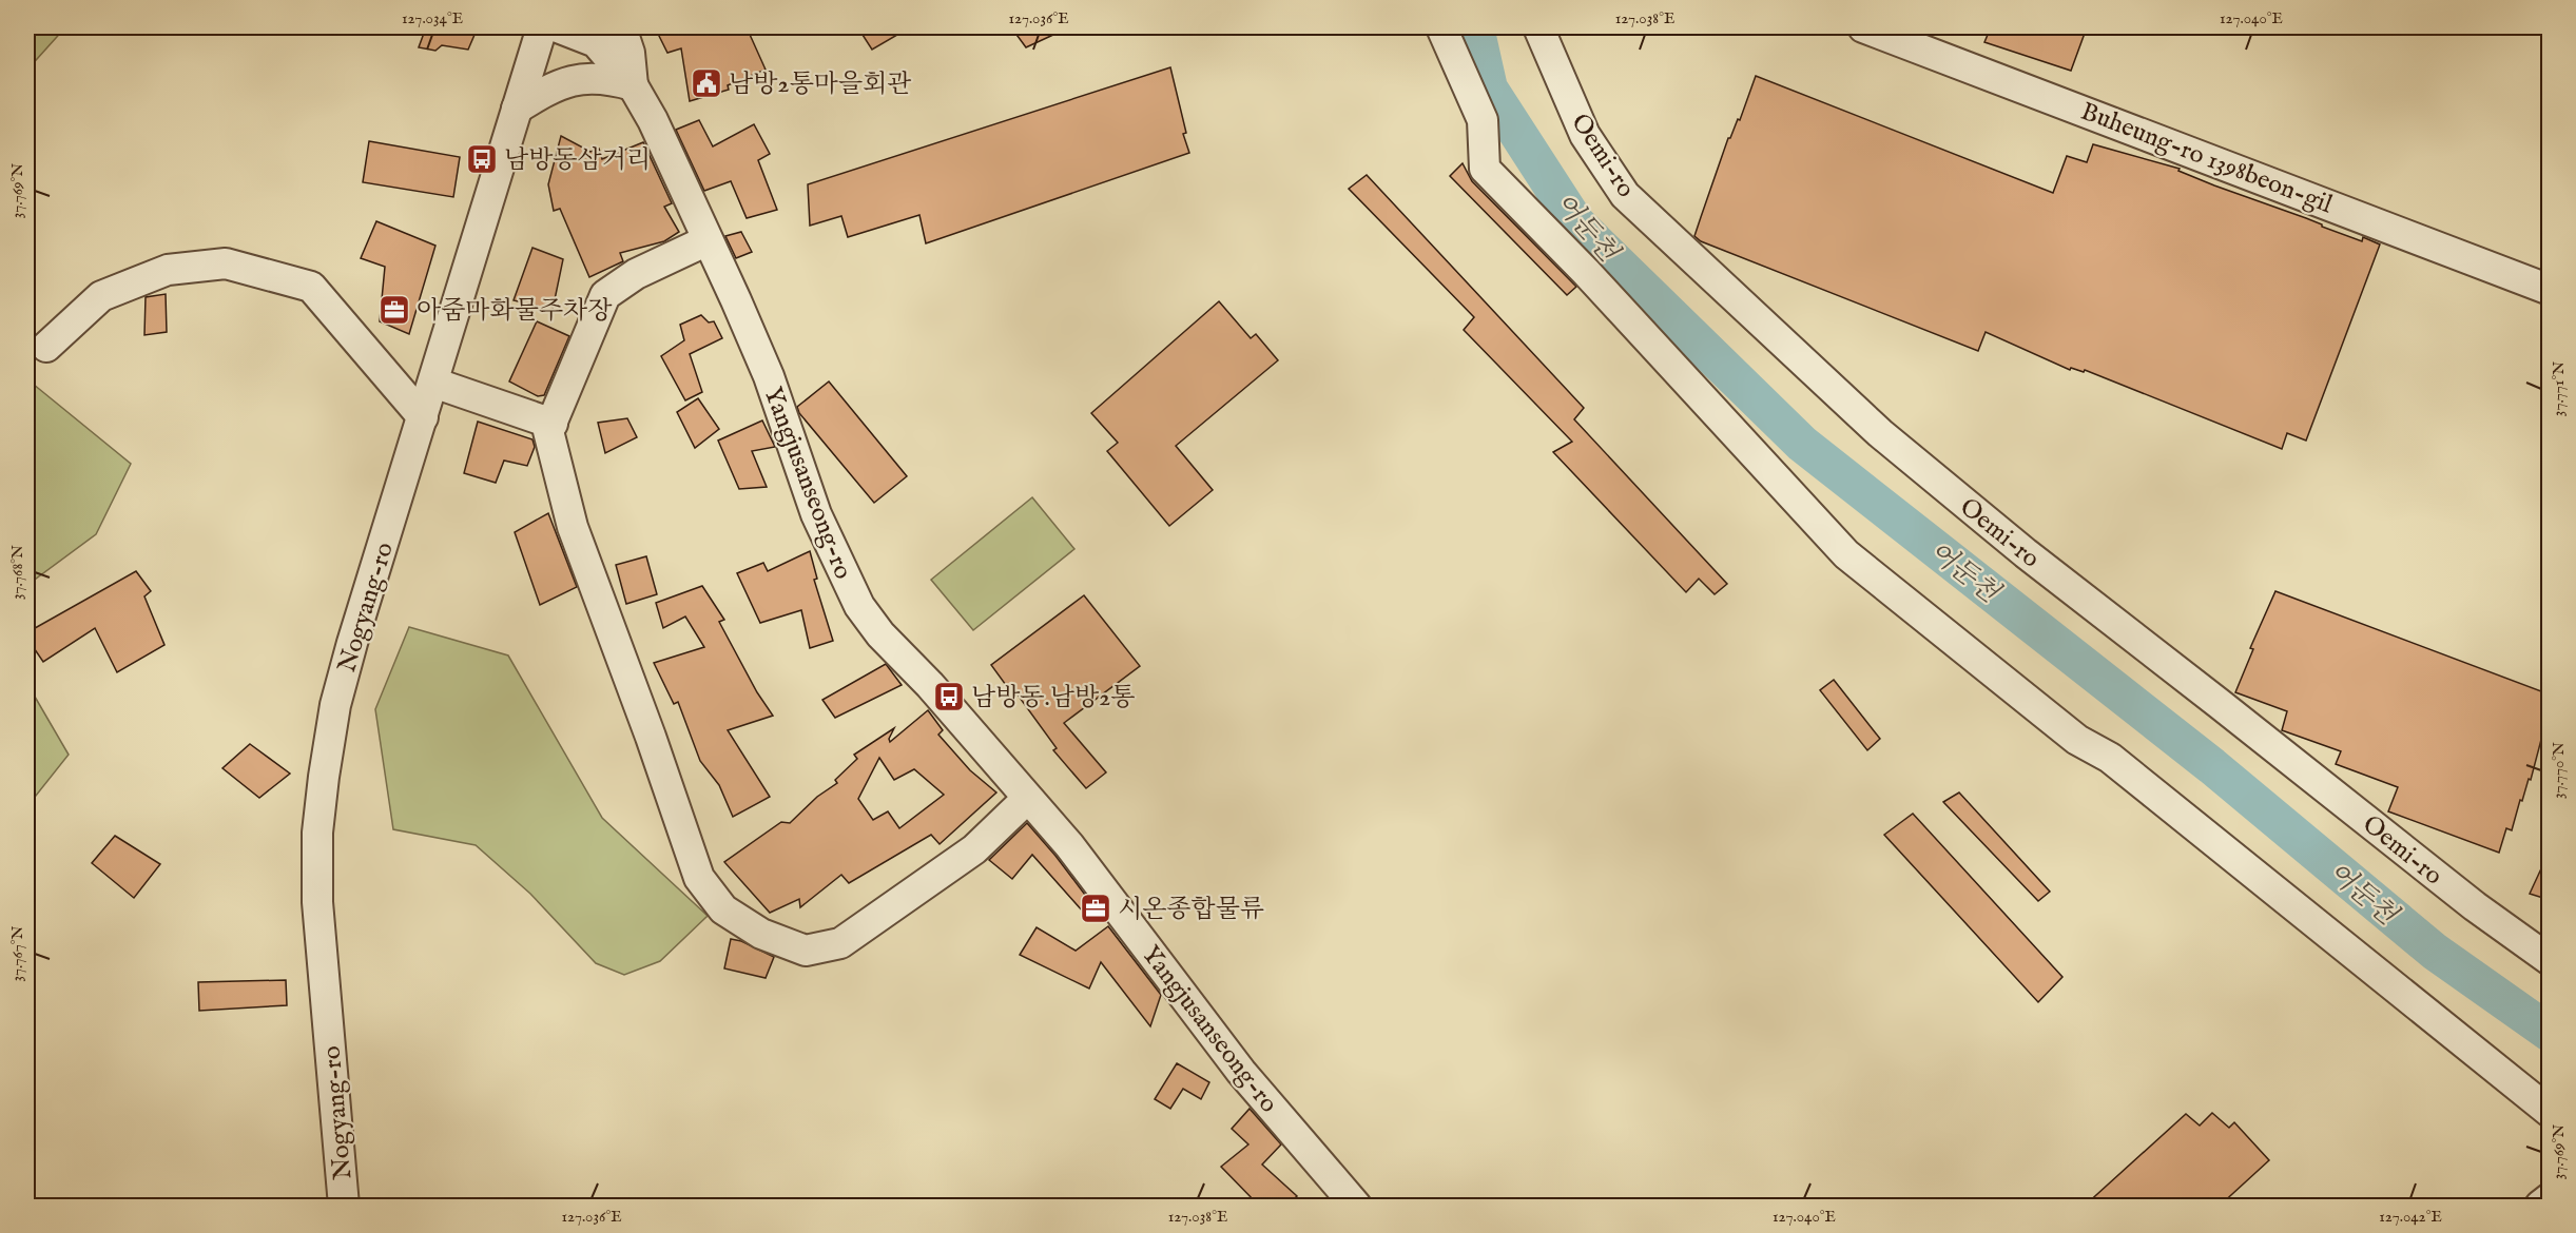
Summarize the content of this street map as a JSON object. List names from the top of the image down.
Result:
{
  "streets": {
    "street": [
      "Oemi-ro",
      "Buheung-ro 1398beon-gil",
      "Yangjusanseong-ro",
      "Nogyang-ro"
    ]
  },
  "water": ["어둔천"],
  "places": {
    "public building": ["남방2통마을회관"],
    "bus stop": ["남방동삼거리", "남방동.남방2통"],
    "office": ["아줌마화물주차장", "시온종합물류"]
  },
  "coordinates": [
    "127.034°E",
    "127.036°E",
    "127.038°E",
    "127.040°E",
    "37.769°N",
    "37.771°N",
    "37.768°N",
    "37.770°N",
    "37.767°N",
    "127.042°E"
  ]
}
